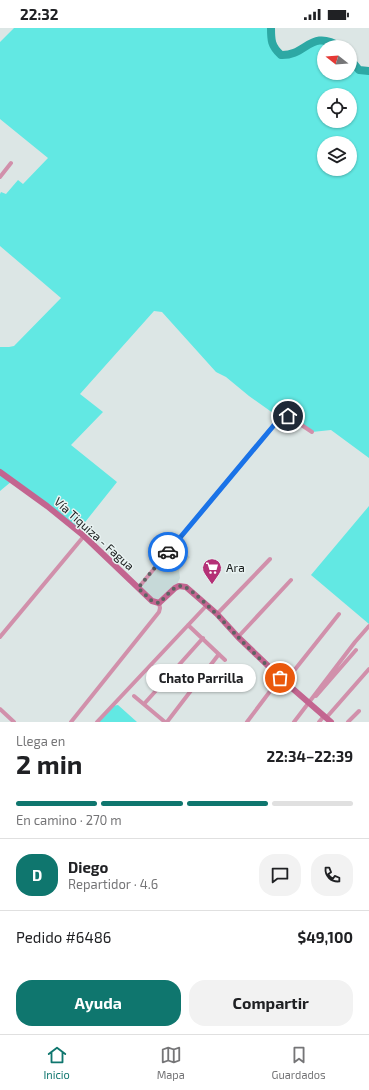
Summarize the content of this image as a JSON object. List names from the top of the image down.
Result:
{
  "streets": {
    "street": ["Vía Tiquiza - Fagua"]
  },
  "places": {
    "supermarket": ["Ara"],
    "other": ["Chato Parrilla"]
  },
  "north": "left",
  "page": {
    "status": "22:32",
    "bubble": "Chato Parrilla",
    "heading": ["2 min", "Llega en", "22:34–22:39"],
    "panel": [
      "Diego",
      "Repartidor · 4.6",
      "Pedido #6486",
      "$49,100"
    ],
    "bar": "En camino · 270 m",
    "round": "D",
    "buttons": ["Ayuda", "Compartir"],
    "tabs": ["Inicio", "Mapa", "Guardados"]
  }
}
